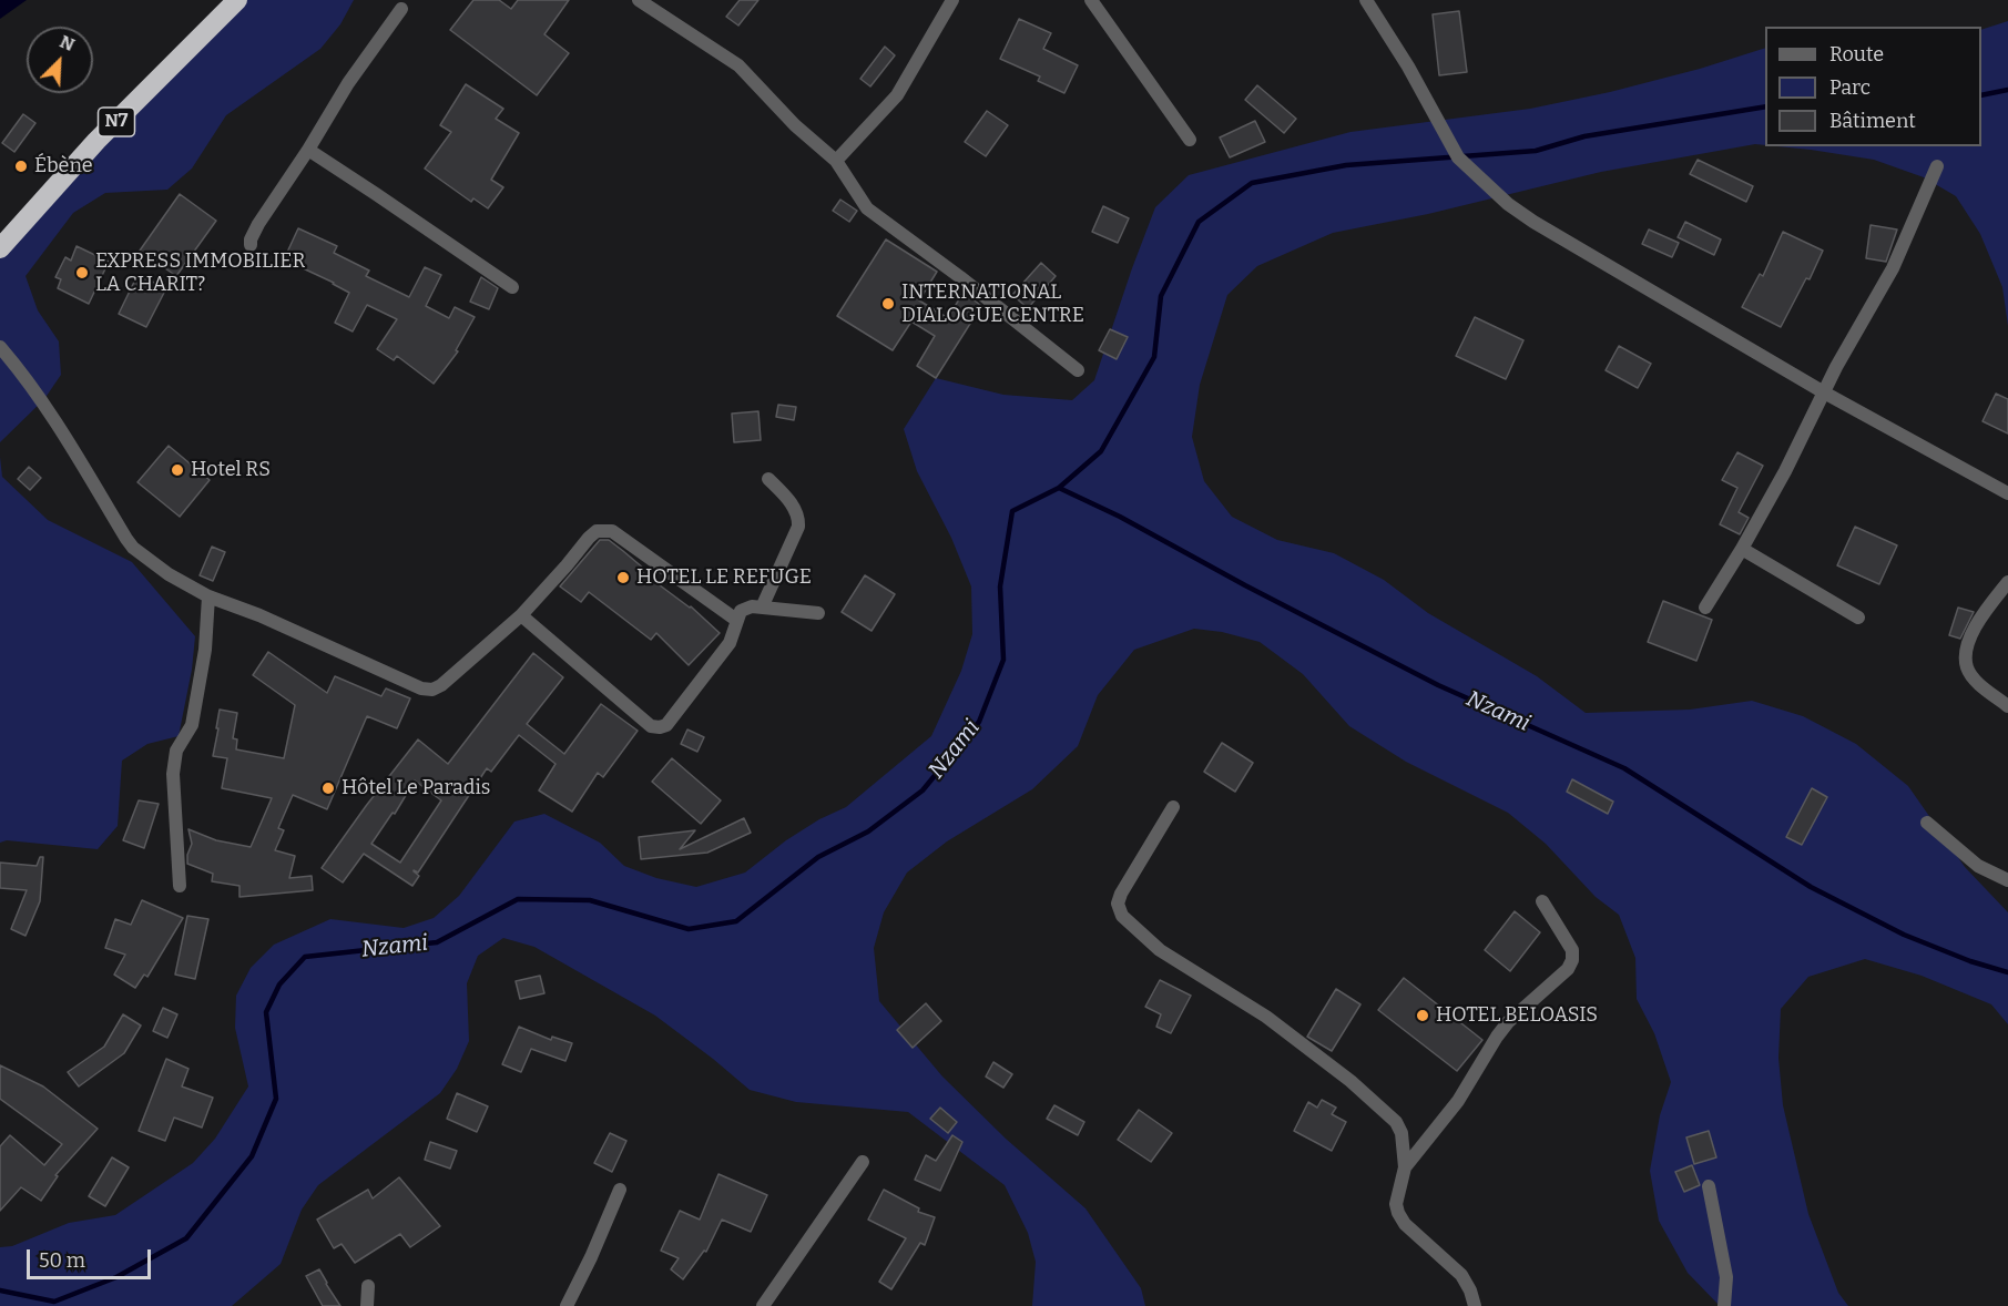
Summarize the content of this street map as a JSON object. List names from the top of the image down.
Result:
{
  "streets": {
    "highway": ["N7"]
  },
  "water": ["Nzami"],
  "places": [
    "Ébène",
    "EXPRESS IMMOBILIER LA CHARIT?",
    "INTERNATIONAL DIALOGUE CENTRE",
    "Hotel RS",
    "HOTEL LE REFUGE",
    "Hôtel Le Paradis",
    "HOTEL BELOASIS"
  ],
  "legend": ["Route", "Parc", "Bâtiment"],
  "scale_bar": "50 m",
  "north": "top right"
}
